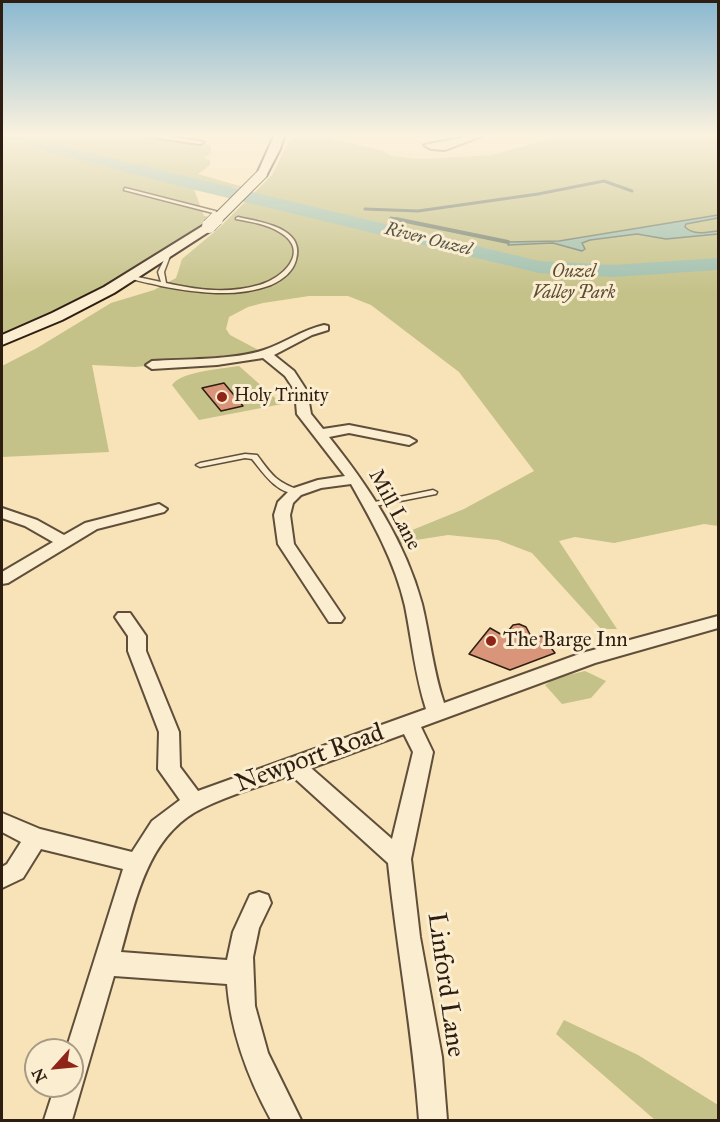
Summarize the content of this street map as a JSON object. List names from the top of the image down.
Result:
{
  "streets": {
    "street": ["Mill Lane", "Newport Road", "Linford Lane"]
  },
  "crossings": [
    ["Mill Lane", "Newport Road"],
    ["Newport Road", "Linford Lane"]
  ],
  "water": ["River Ouzel"],
  "parks": ["Ouzel Valley Park"],
  "places": ["Holy Trinity", "The Barge Inn"],
  "north": "bottom left"
}
